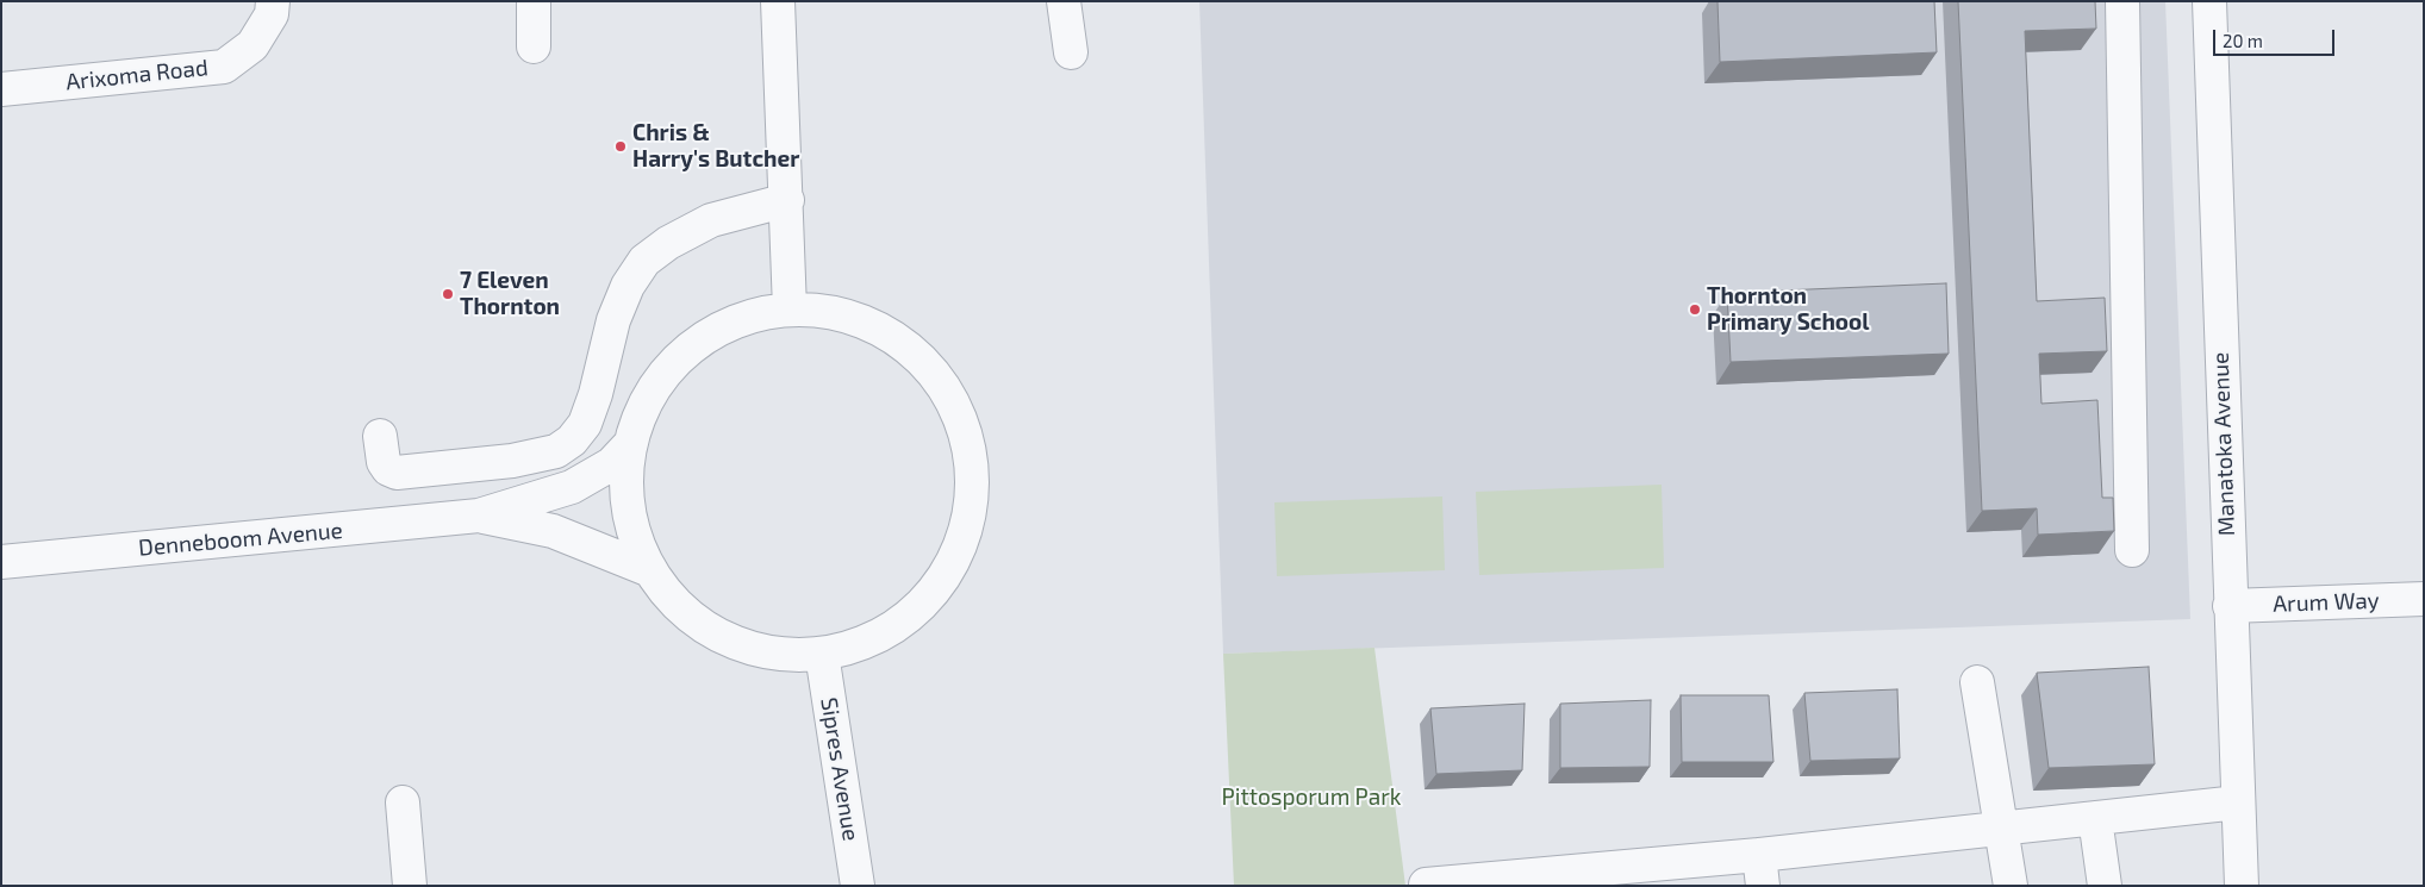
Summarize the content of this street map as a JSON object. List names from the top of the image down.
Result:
{
  "streets": {
    "street": [
      "Arixoma Road",
      "Manatoka Avenue",
      "Denneboom Avenue",
      "Arum Way",
      "Sipres Avenue"
    ]
  },
  "crossings": [
    ["Manatoka Avenue", "Arum Way"]
  ],
  "parks": ["Pittosporum Park"],
  "places": ["Chris & Harry's Butcher", "7 Eleven Thornton", "Thornton Primary School"],
  "scale_bar": "20 m"
}
